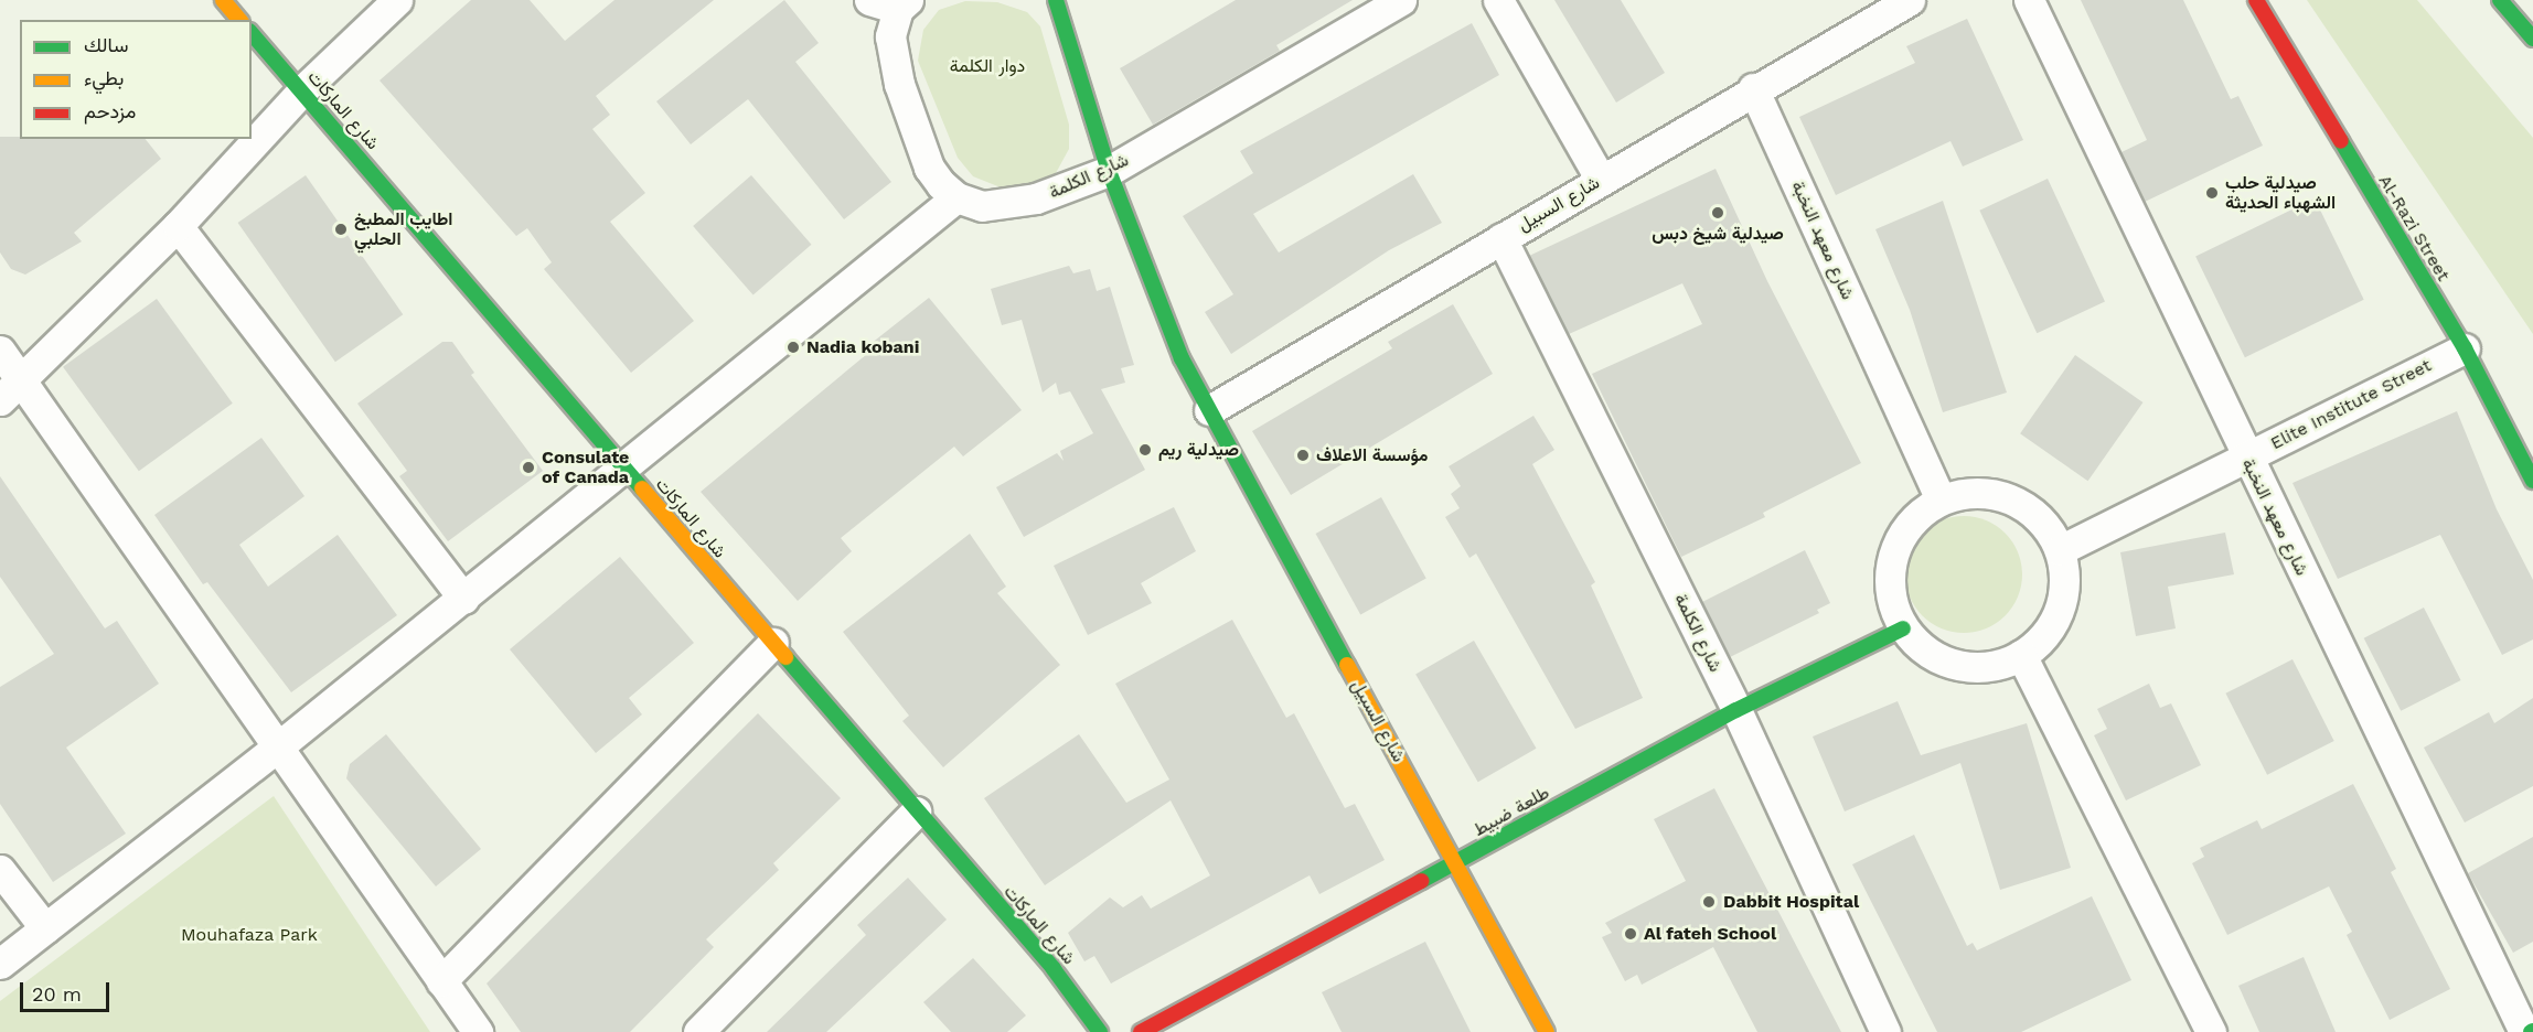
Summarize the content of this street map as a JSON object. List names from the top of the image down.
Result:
{
  "streets": {
    "street": [
      "شارع الماركات",
      "شارع الكلمة",
      "شارع السبيل",
      "Al-Razi Street",
      "شارع معهد النخبة",
      "Elite Institute Street",
      "طلعة ضبيط"
    ]
  },
  "crossings": [
    ["شارع الكلمة", "شارع السبيل"],
    ["شارع الكلمة", "طلعة ضبيط"],
    ["شارع السبيل", "شارع معهد النخبة"],
    ["شارع السبيل", "طلعة ضبيط"],
    ["Al-Razi Street", "Elite Institute Street"],
    ["شارع معهد النخبة", "Elite Institute Street"],
    ["شارع معهد النخبة", "طلعة ضبيط"],
    ["Elite Institute Street", "طلعة ضبيط"]
  ],
  "parks": ["دوار الكلمة", "Mouhafaza Park"],
  "places": [
    "صيدلية حلب الشهباء الحديثة",
    "صيدلية شيخ دبس",
    "اطايب المطبخ الحلبي",
    "Nadia kobani",
    "صيدلية ريم",
    "مؤسسة الاعلاف",
    "Consulate of Canada",
    "Dabbit Hospital",
    "Al fateh School"
  ],
  "legend": ["سالك", "بطيء", "مزدحم"],
  "scale_bar": "20 m"
}
